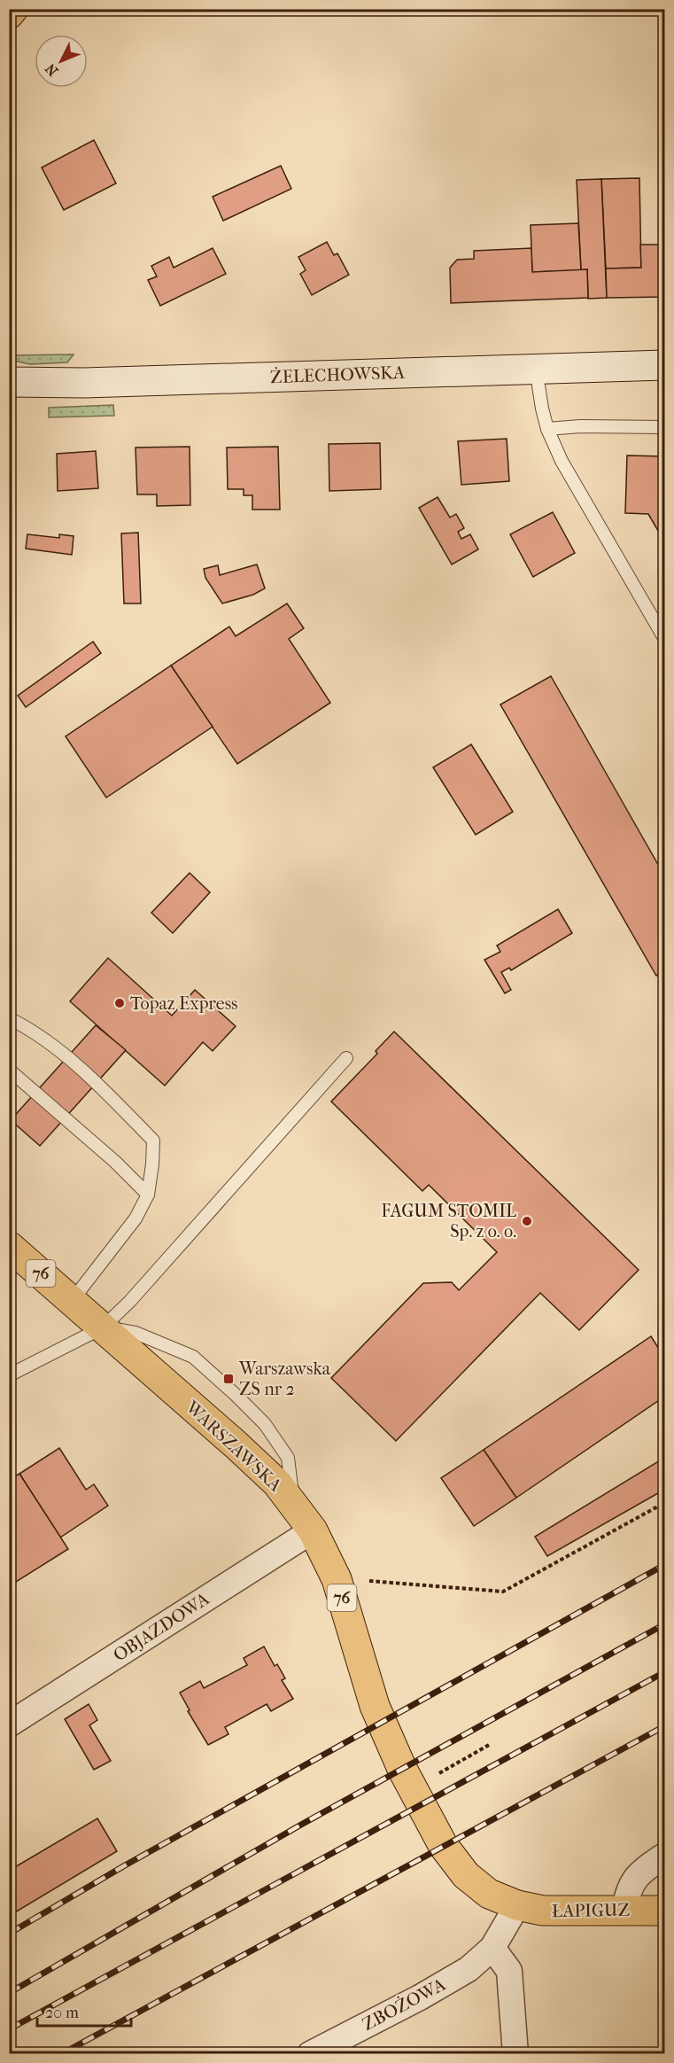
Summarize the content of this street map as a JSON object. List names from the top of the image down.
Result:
{
  "streets": {
    "main road": [
      "ŻELECHOWSKA",
      "76",
      "WARSZAWSKA",
      "ŁAPIGUZ"
    ],
    "street": ["OBJAZDOWA", "ZBOŻOWA"]
  },
  "crossings": [
    ["WARSZAWSKA", "OBJAZDOWA"],
    ["WARSZAWSKA", "ŁAPIGUZ"],
    ["WARSZAWSKA", "ZBOŻOWA"],
    ["ŁAPIGUZ", "ZBOŻOWA"]
  ],
  "places": {
    "other": ["Topaz Express", "FAGUM STOMIL Sp. z o. o."],
    "transit": ["Warszawska ZS nr 2"]
  },
  "scale_bar": "20 m",
  "north": "bottom left"
}
